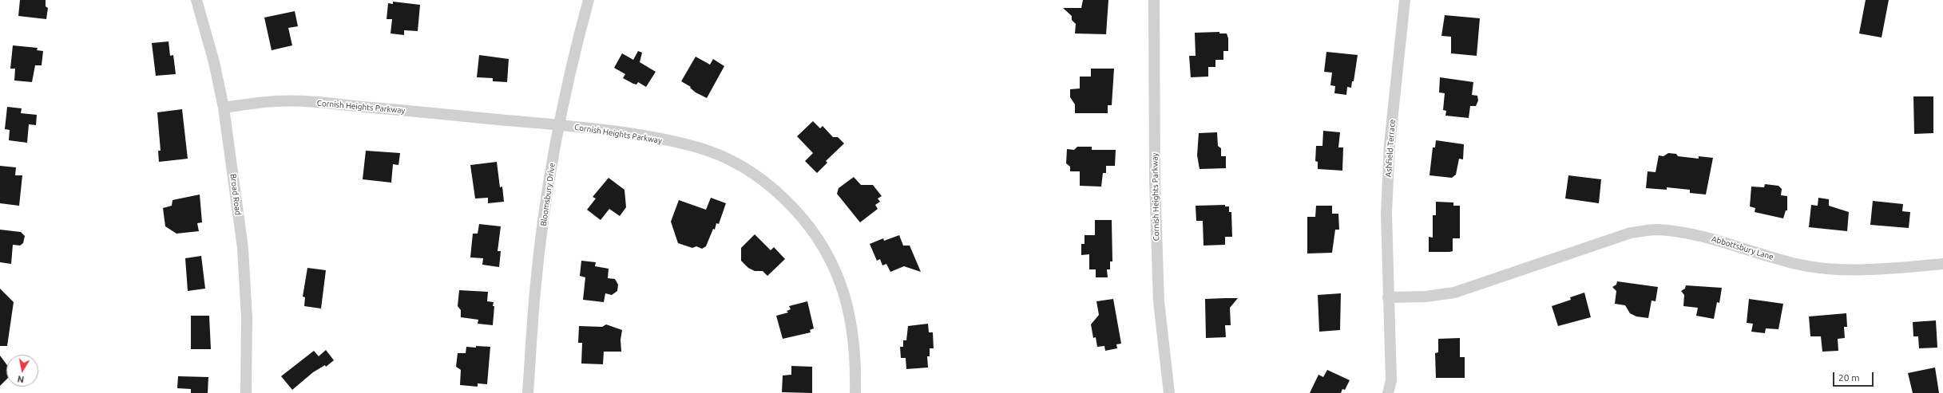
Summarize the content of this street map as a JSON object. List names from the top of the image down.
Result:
{
  "streets": {
    "street": [
      "Cornish Heights Parkway",
      "Ashfield Terrace",
      "Broad Road",
      "Bloomsbury Drive",
      "Abbottsbury Lane"
    ]
  },
  "crossings": [
    ["Cornish Heights Parkway", "Broad Road"],
    ["Cornish Heights Parkway", "Bloomsbury Drive"],
    ["Ashfield Terrace", "Abbottsbury Lane"]
  ],
  "scale_bar": "20 m",
  "north": "bottom"
}
